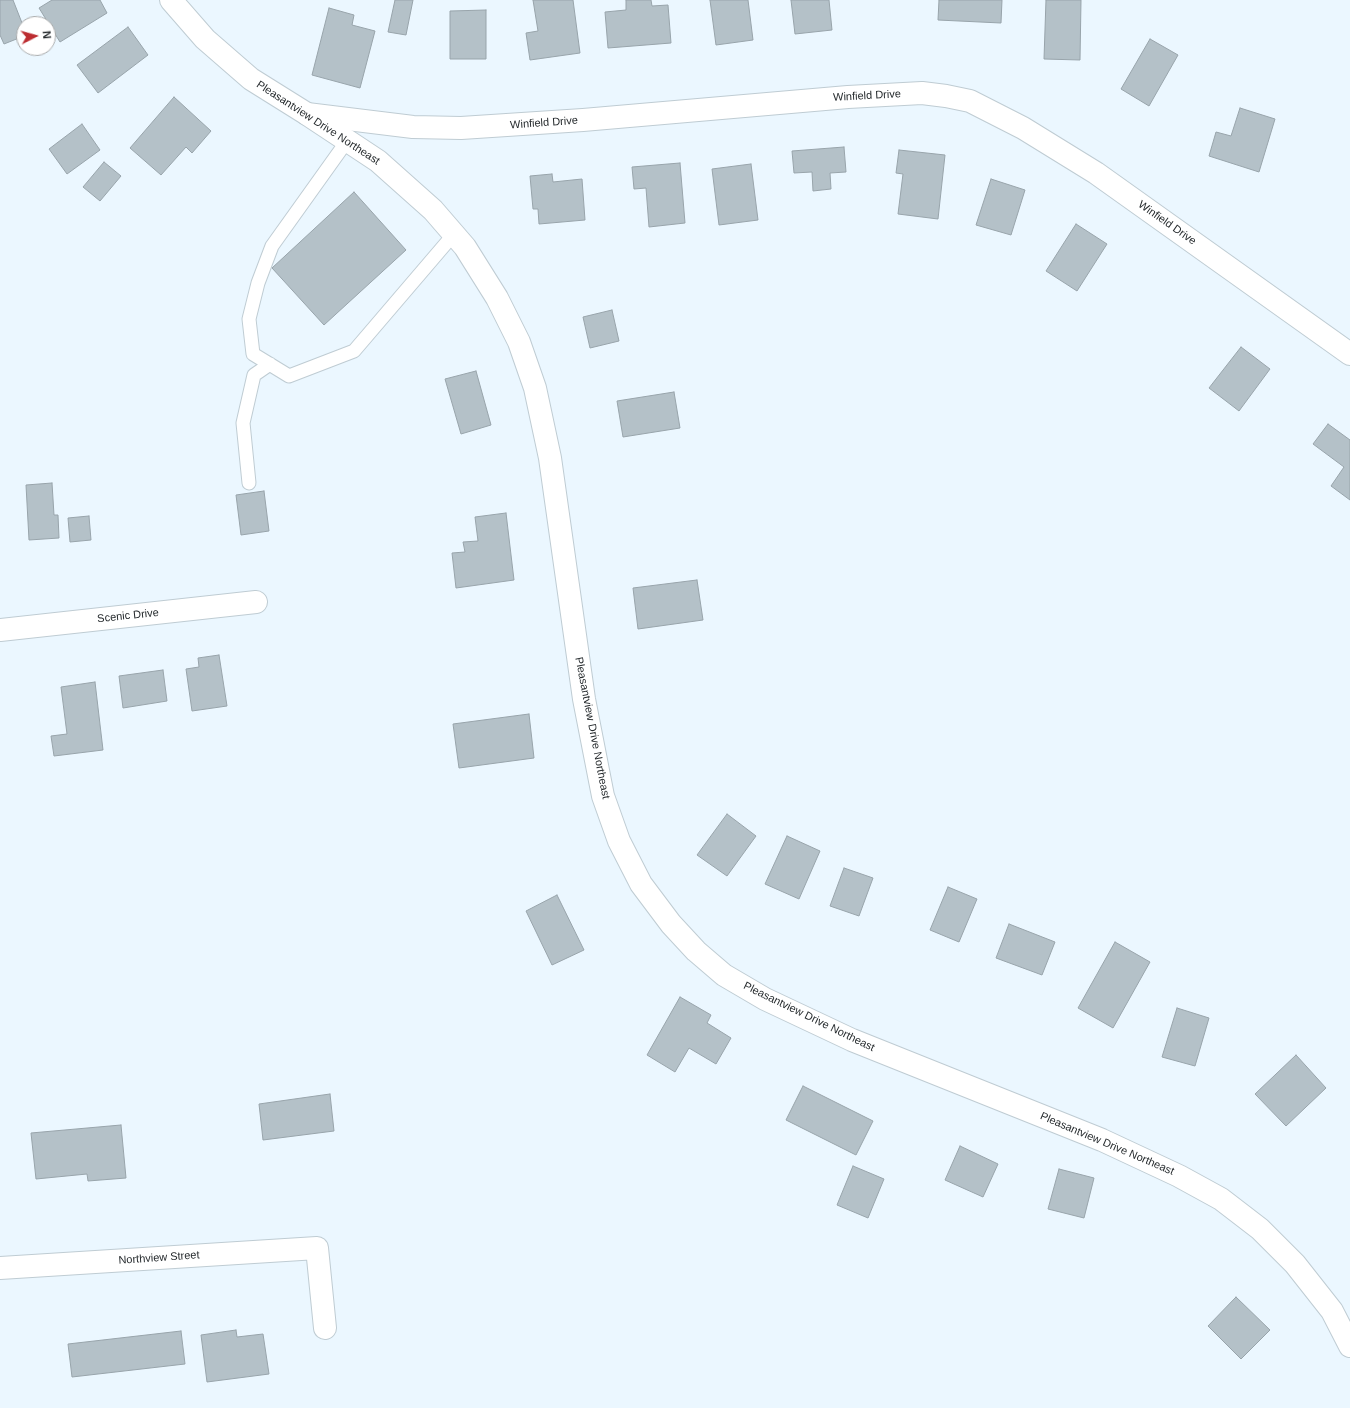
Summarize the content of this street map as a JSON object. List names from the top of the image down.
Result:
{
  "streets": {
    "street": [
      "Winfield Drive",
      "Pleasantview Drive Northeast",
      "Scenic Drive",
      "Northview Street"
    ]
  },
  "crossings": [
    ["Winfield Drive", "Pleasantview Drive Northeast"]
  ],
  "north": "right"
}
